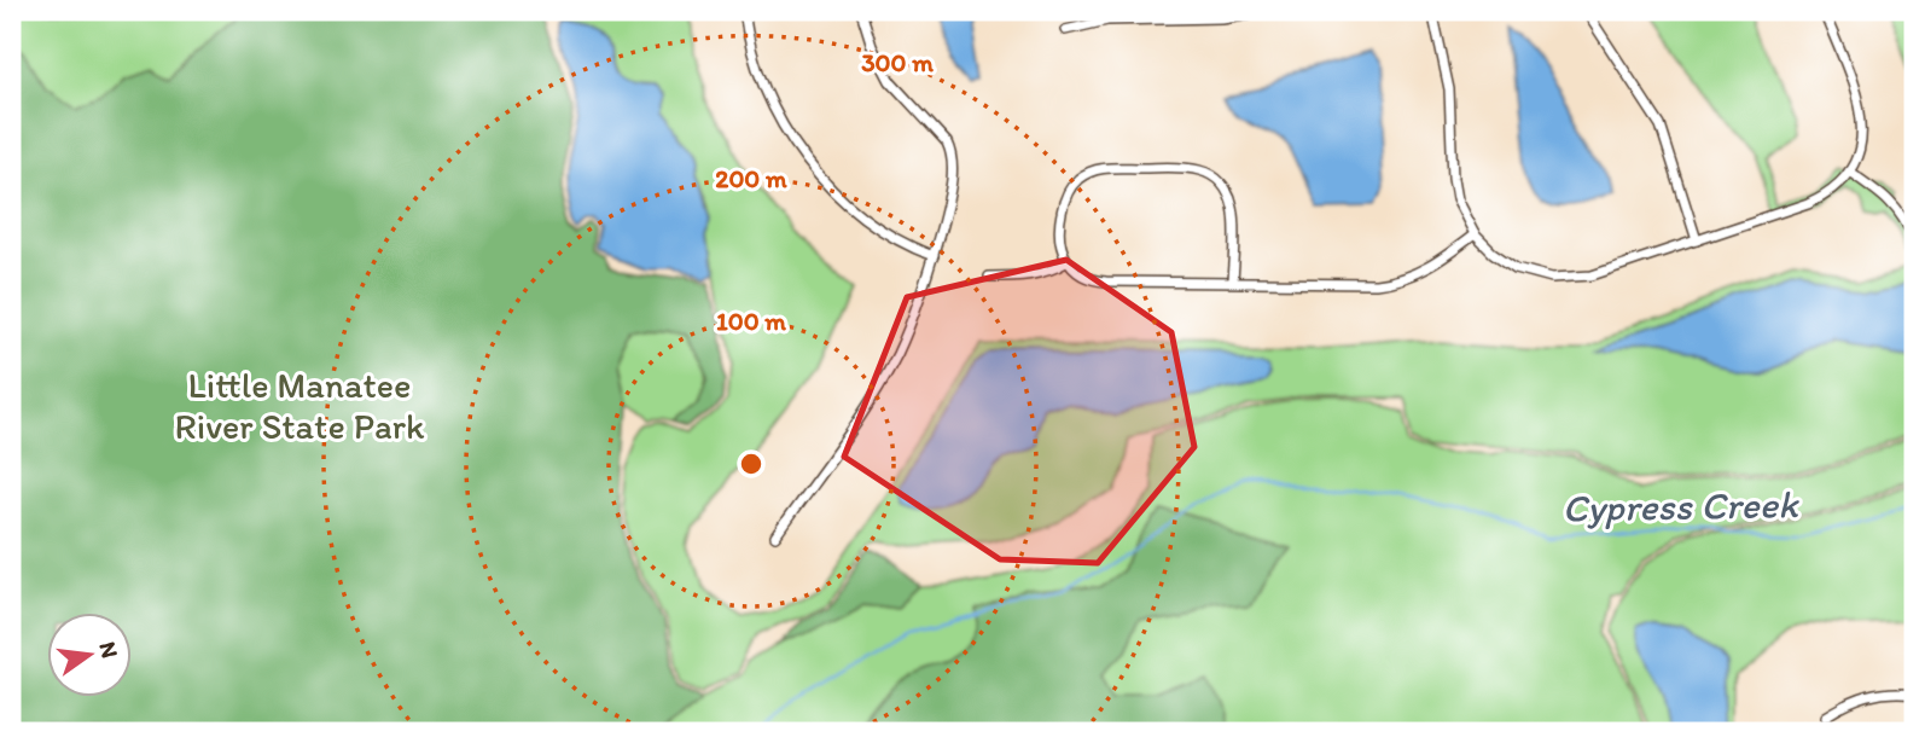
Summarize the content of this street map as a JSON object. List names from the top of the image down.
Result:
{
  "water": ["Cypress Creek"],
  "parks": ["Little Manatee River State Park"],
  "north": "right",
  "rings": ["300 m", "200 m", "100 m"]
}
